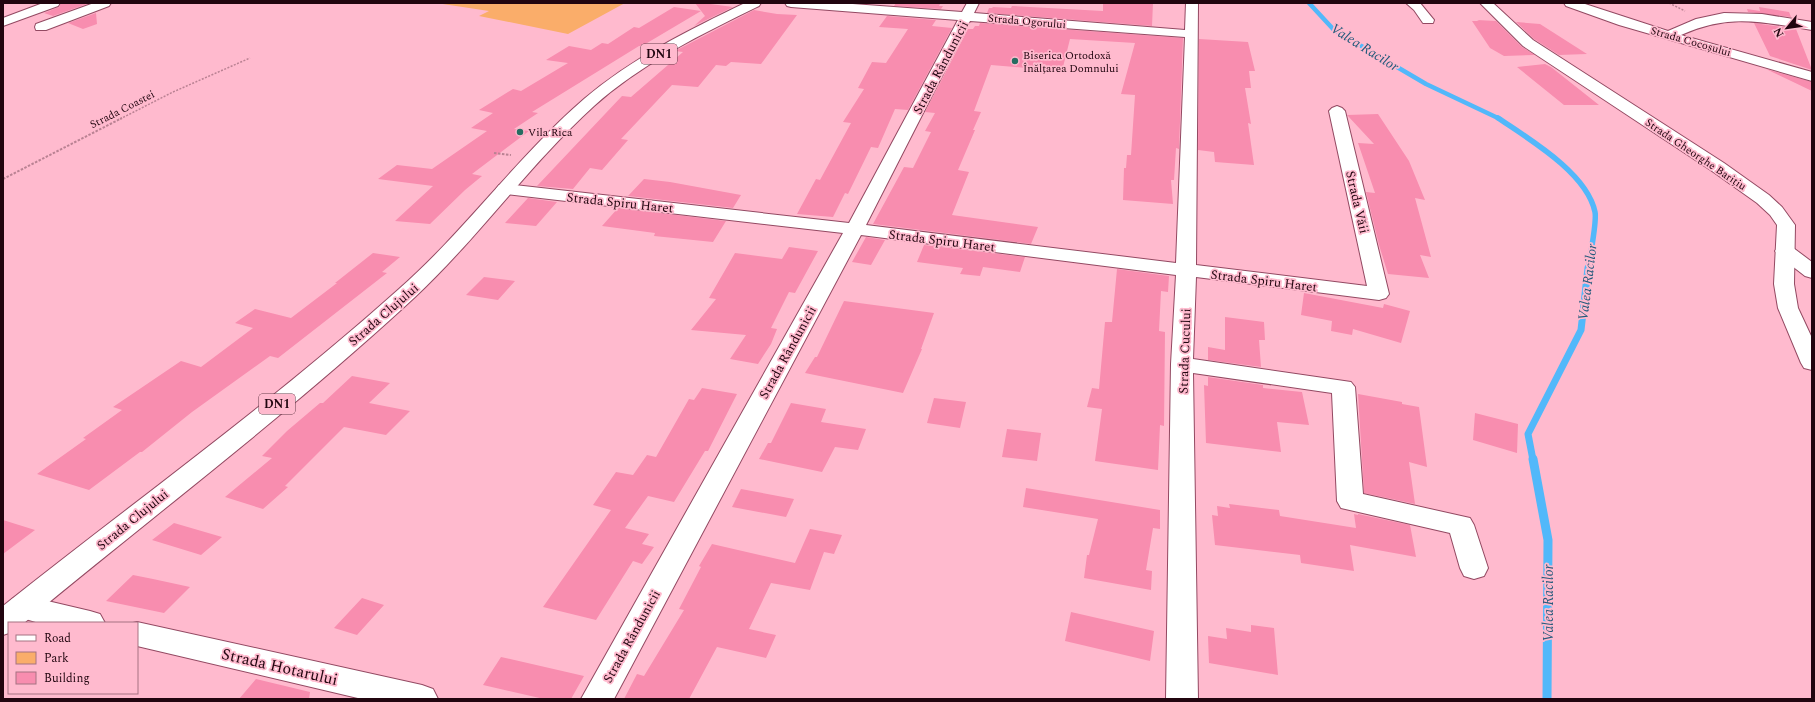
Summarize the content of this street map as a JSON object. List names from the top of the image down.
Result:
{
  "streets": {
    "street": [
      "Strada Ogorului",
      "Strada Cocoșului",
      "DN1",
      "Strada Rândunicii",
      "Strada Gheorghe Barițiu",
      "Strada Spiru Haret",
      "Strada Văii",
      "Strada Clujului",
      "Strada Cucului",
      "Strada Hotarului"
    ],
    "path": ["Strada Coastei"]
  },
  "crossings": [
    ["Strada Ogorului", "Strada Rândunicii"],
    ["Strada Ogorului", "Strada Cucului"],
    ["Strada Rândunicii", "Strada Spiru Haret"],
    ["Strada Spiru Haret", "Strada Văii"],
    ["Strada Spiru Haret", "Strada Clujului"],
    ["Strada Spiru Haret", "Strada Cucului"]
  ],
  "water": ["Valea Racilor"],
  "places": ["Biserica Ortodoxă Înălțarea Domnului", "Vila Rica"],
  "legend": ["Road", "Park", "Building"],
  "north": "bottom left"
}
